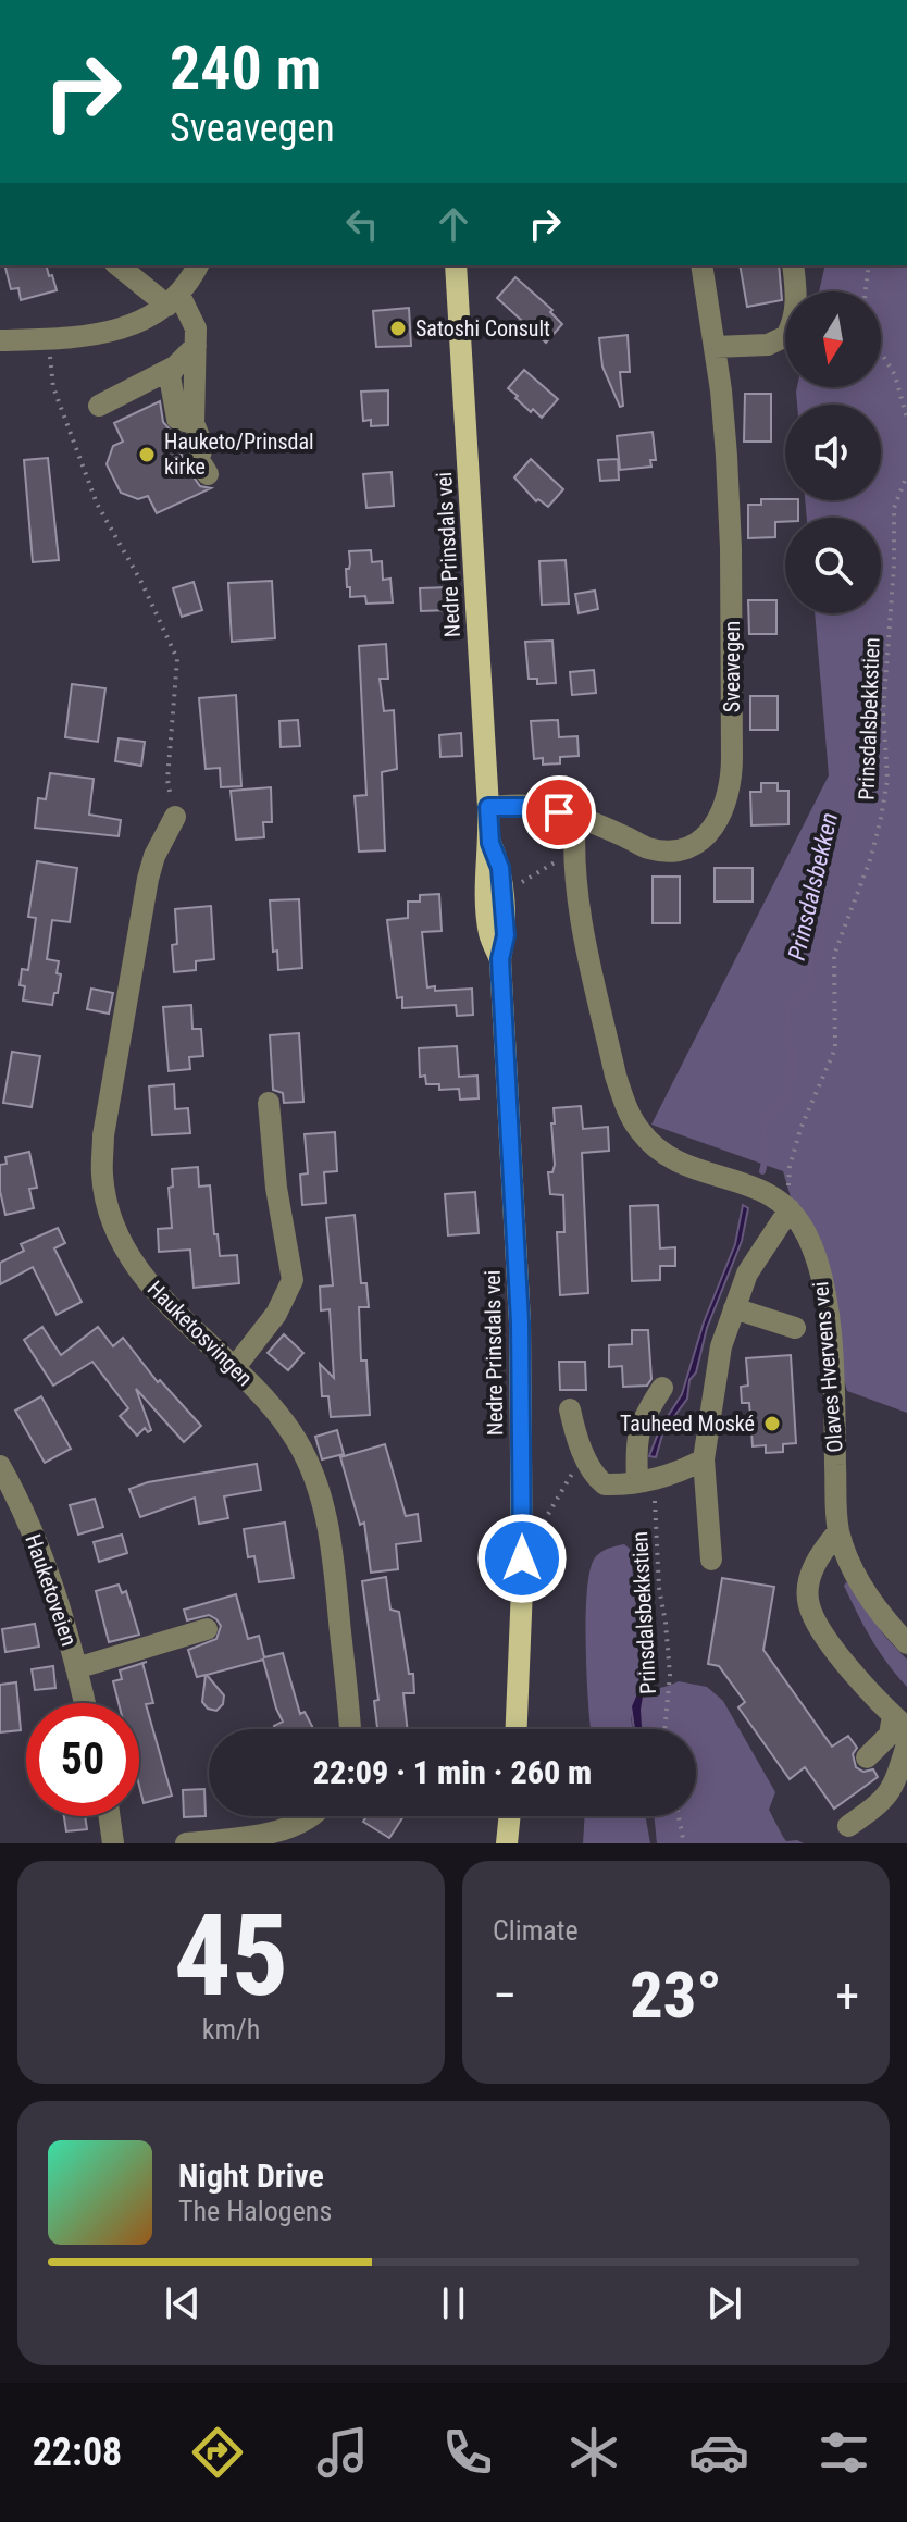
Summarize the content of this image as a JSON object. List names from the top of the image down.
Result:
{
  "streets": {
    "main road": ["Nedre Prinsdals vei"],
    "street": [
      "Sveavegen",
      "Hauketosvingen",
      "Olaves Hvervens vei",
      "Hauketoveien"
    ],
    "path": ["Prinsdalsbekkstien"]
  },
  "crossings": [
    ["Nedre Prinsdals vei", "Sveavegen"],
    ["Sveavegen", "Olaves Hvervens vei"],
    ["Prinsdalsbekkstien", "Olaves Hvervens vei"]
  ],
  "water": ["Prinsdalsbekken"],
  "places": ["Satoshi Consult", "Hauketo/Prinsdal kirke", "Tauheed Moské"],
  "north": "bottom",
  "page": {
    "turn": ["240 m", "Sveavegen"],
    "limit": "50",
    "trip": "22:09 · 1 min · 260 m",
    "tile": [
      ["45", "km/h"],
      "Climate"
    ],
    "heat": ["−", "23°", "+"],
    "song": ["Night Drive", "The Halogens"],
    "tabs": "22:08"
  }
}
